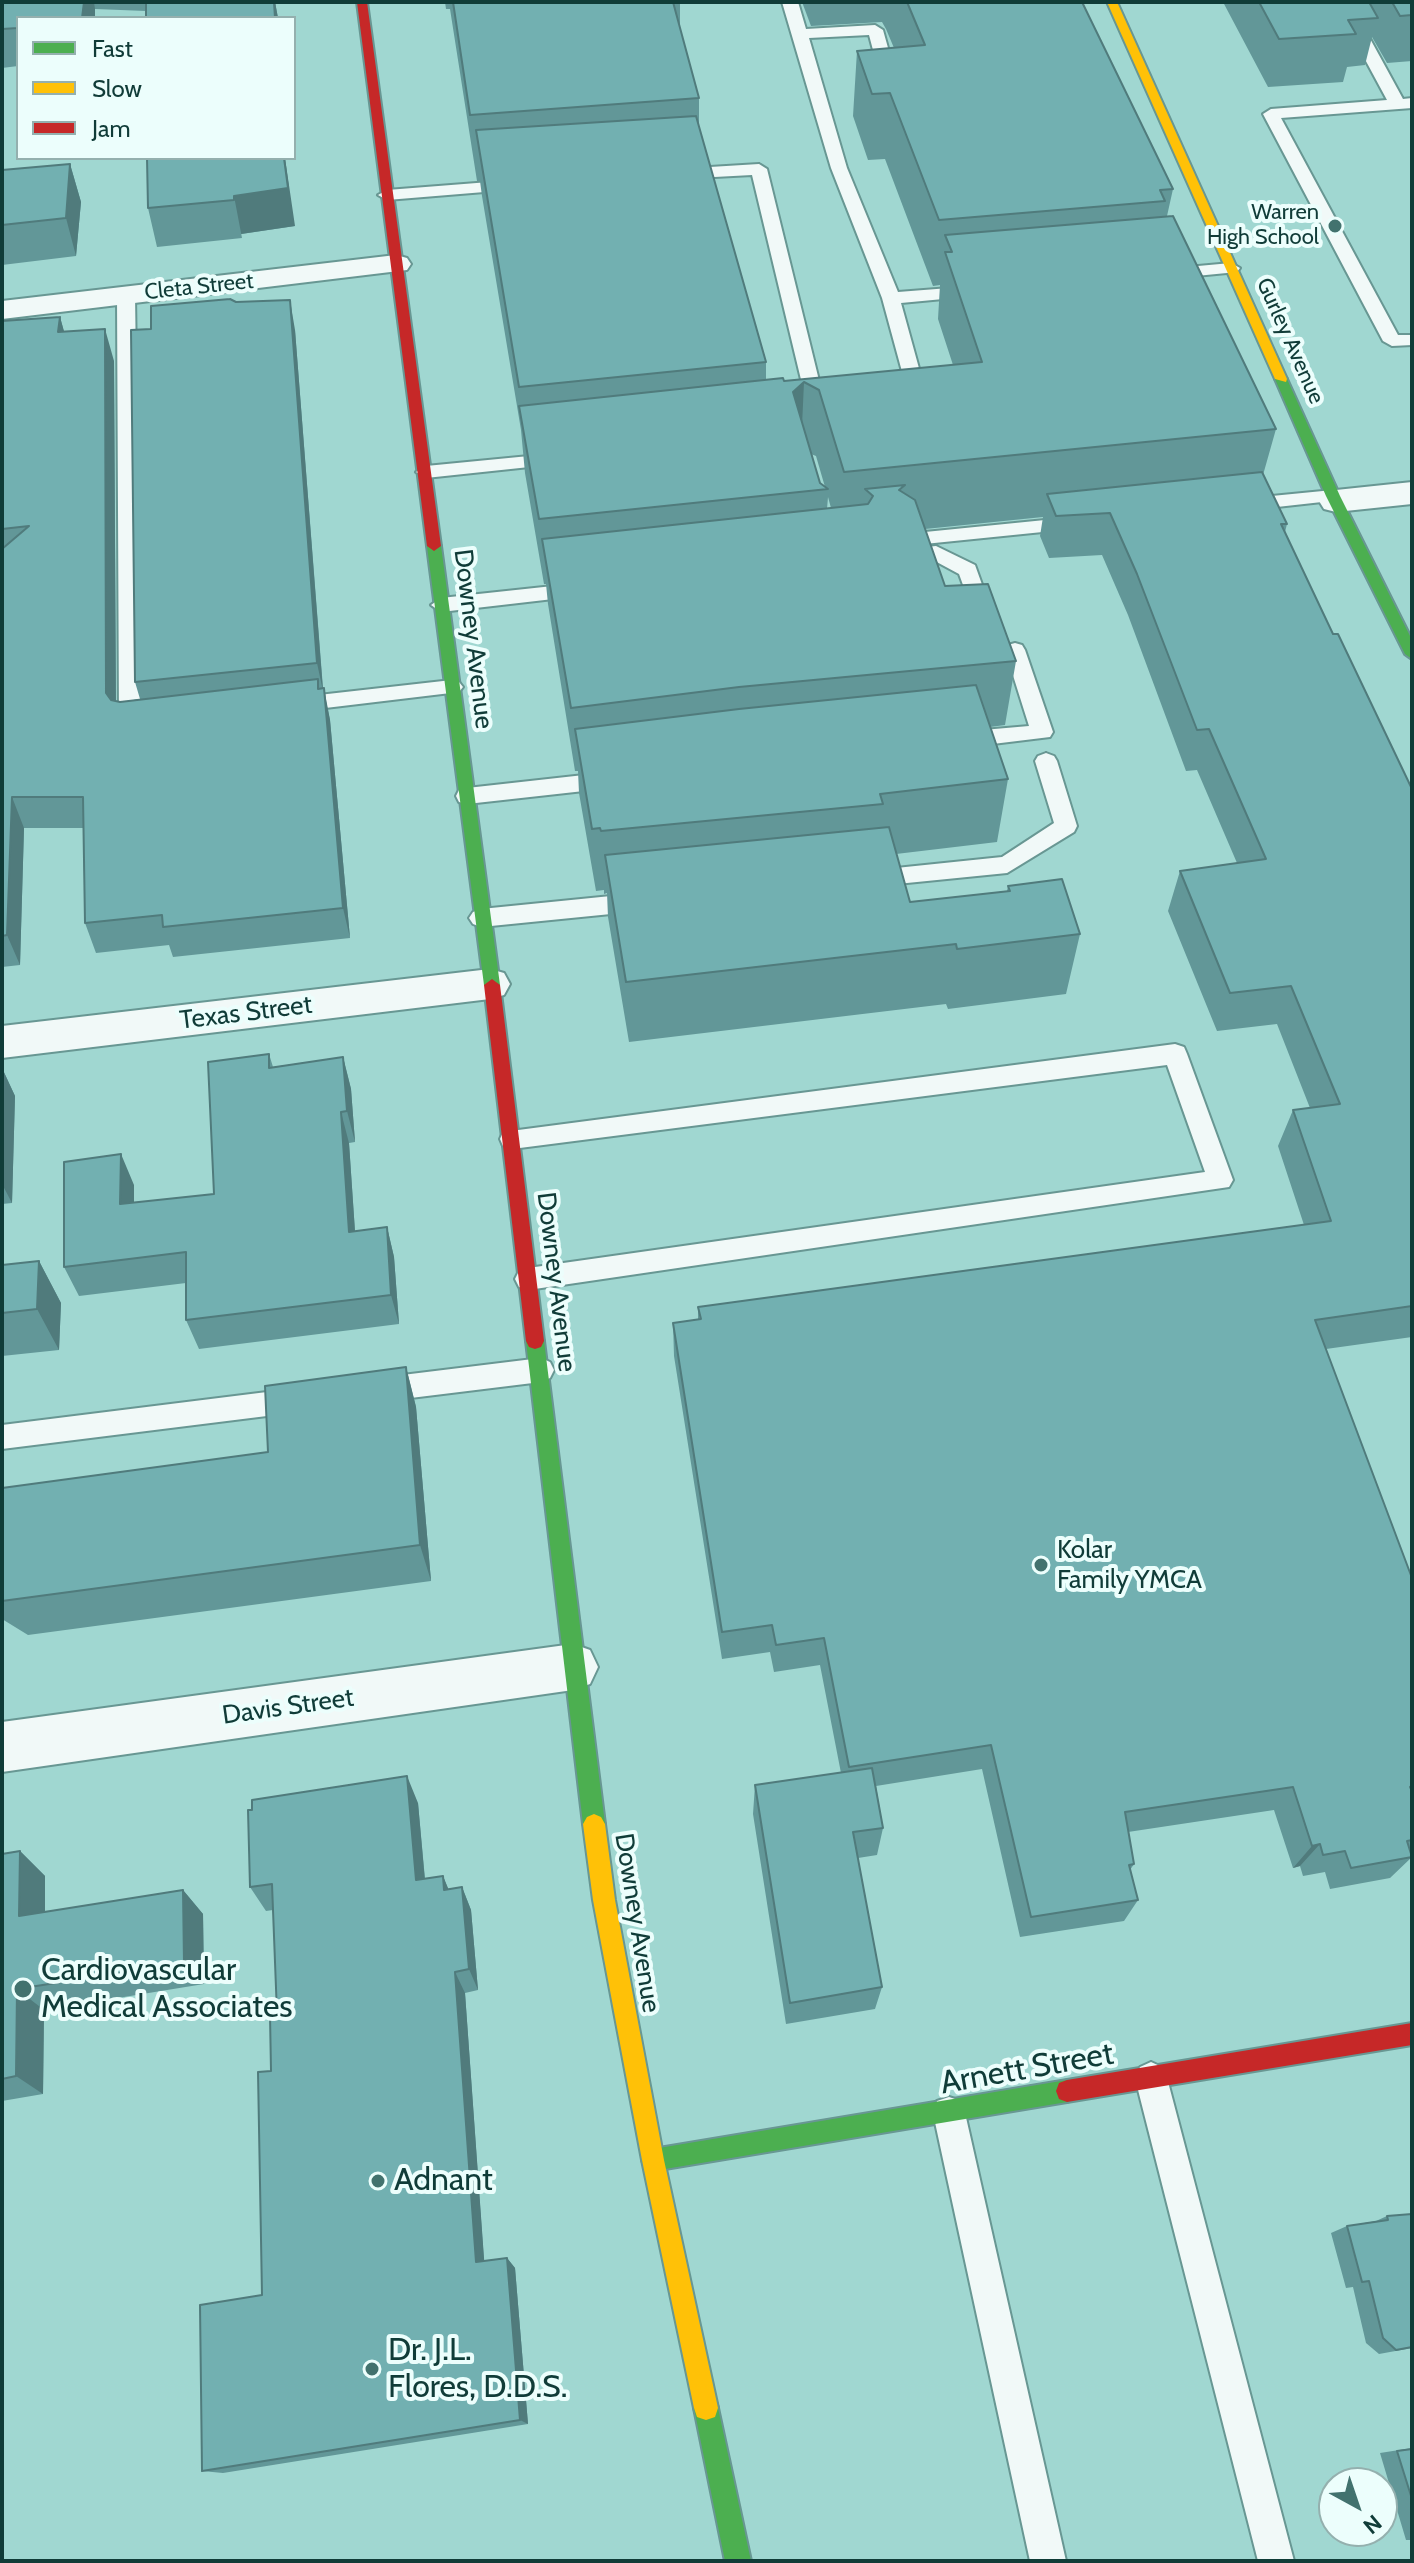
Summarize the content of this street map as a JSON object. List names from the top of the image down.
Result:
{
  "streets": {
    "main road": ["Gurley Avenue", "Downey Avenue", "Arnett Street"],
    "street": ["Cleta Street", "Texas Street", "Davis Street"]
  },
  "crossings": [
    ["Cleta Street", "Downey Avenue"],
    ["Downey Avenue", "Texas Street"],
    ["Downey Avenue", "Davis Street"],
    ["Downey Avenue", "Arnett Street"]
  ],
  "places": [
    "Warren High School",
    "Kolar Family YMCA",
    "Cardiovascular Medical Associates",
    "Adnant",
    "Dr. J.L. Flores, D.D.S."
  ],
  "legend": ["Fast", "Slow", "Jam"],
  "north": "bottom right"
}
